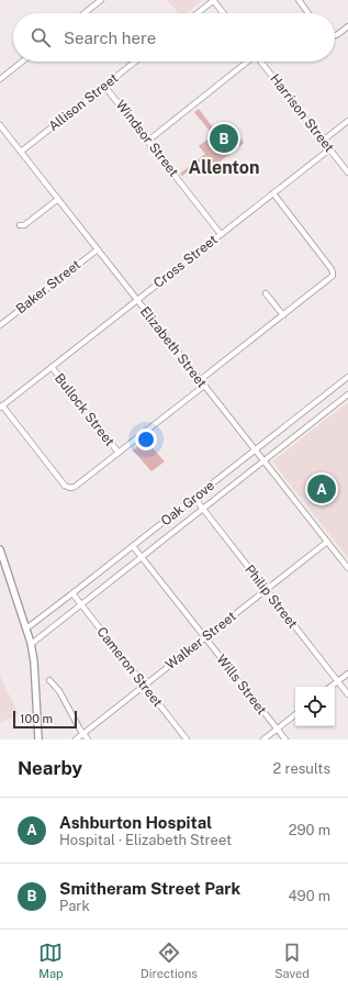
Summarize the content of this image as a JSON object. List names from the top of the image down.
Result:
{
  "streets": {
    "street": [
      "Allison Street",
      "Harrison Street",
      "Windsor Street",
      "Cross Street",
      "Baker Street",
      "Elizabeth Street",
      "Bullock Street",
      "Oak Grove",
      "Philip Street",
      "Walker Street",
      "Cameron Street",
      "Wills Street"
    ]
  },
  "crossings": [
    ["Allison Street", "Windsor Street"],
    ["Allison Street", "Elizabeth Street"],
    ["Harrison Street", "Cross Street"],
    ["Windsor Street", "Cross Street"],
    ["Cross Street", "Elizabeth Street"],
    ["Cross Street", "Bullock Street"],
    ["Baker Street", "Elizabeth Street"],
    ["Elizabeth Street", "Oak Grove"],
    ["Elizabeth Street", "Walker Street"],
    ["Oak Grove", "Philip Street"],
    ["Oak Grove", "Cameron Street"],
    ["Oak Grove", "Wills Street"],
    ["Philip Street", "Walker Street"],
    ["Walker Street", "Cameron Street"],
    ["Walker Street", "Wills Street"]
  ],
  "districts": ["Allenton"],
  "scale_bar": "100 m",
  "page": {
    "search": "Search here",
    "pins": ["B", "A"],
    "scale": "100 m",
    "heading": ["Nearby", "2 results"],
    "list": [
      {
        "mark": "A",
        "name": "Ashburton Hospital",
        "note": "Hospital · Elizabeth Street",
        "value": "290 m"
      },
      {
        "mark": "B",
        "name": "Smitheram Street Park",
        "note": "Park",
        "value": "490 m"
      }
    ],
    "nav": ["Map", "Directions", "Saved"]
  }
}
